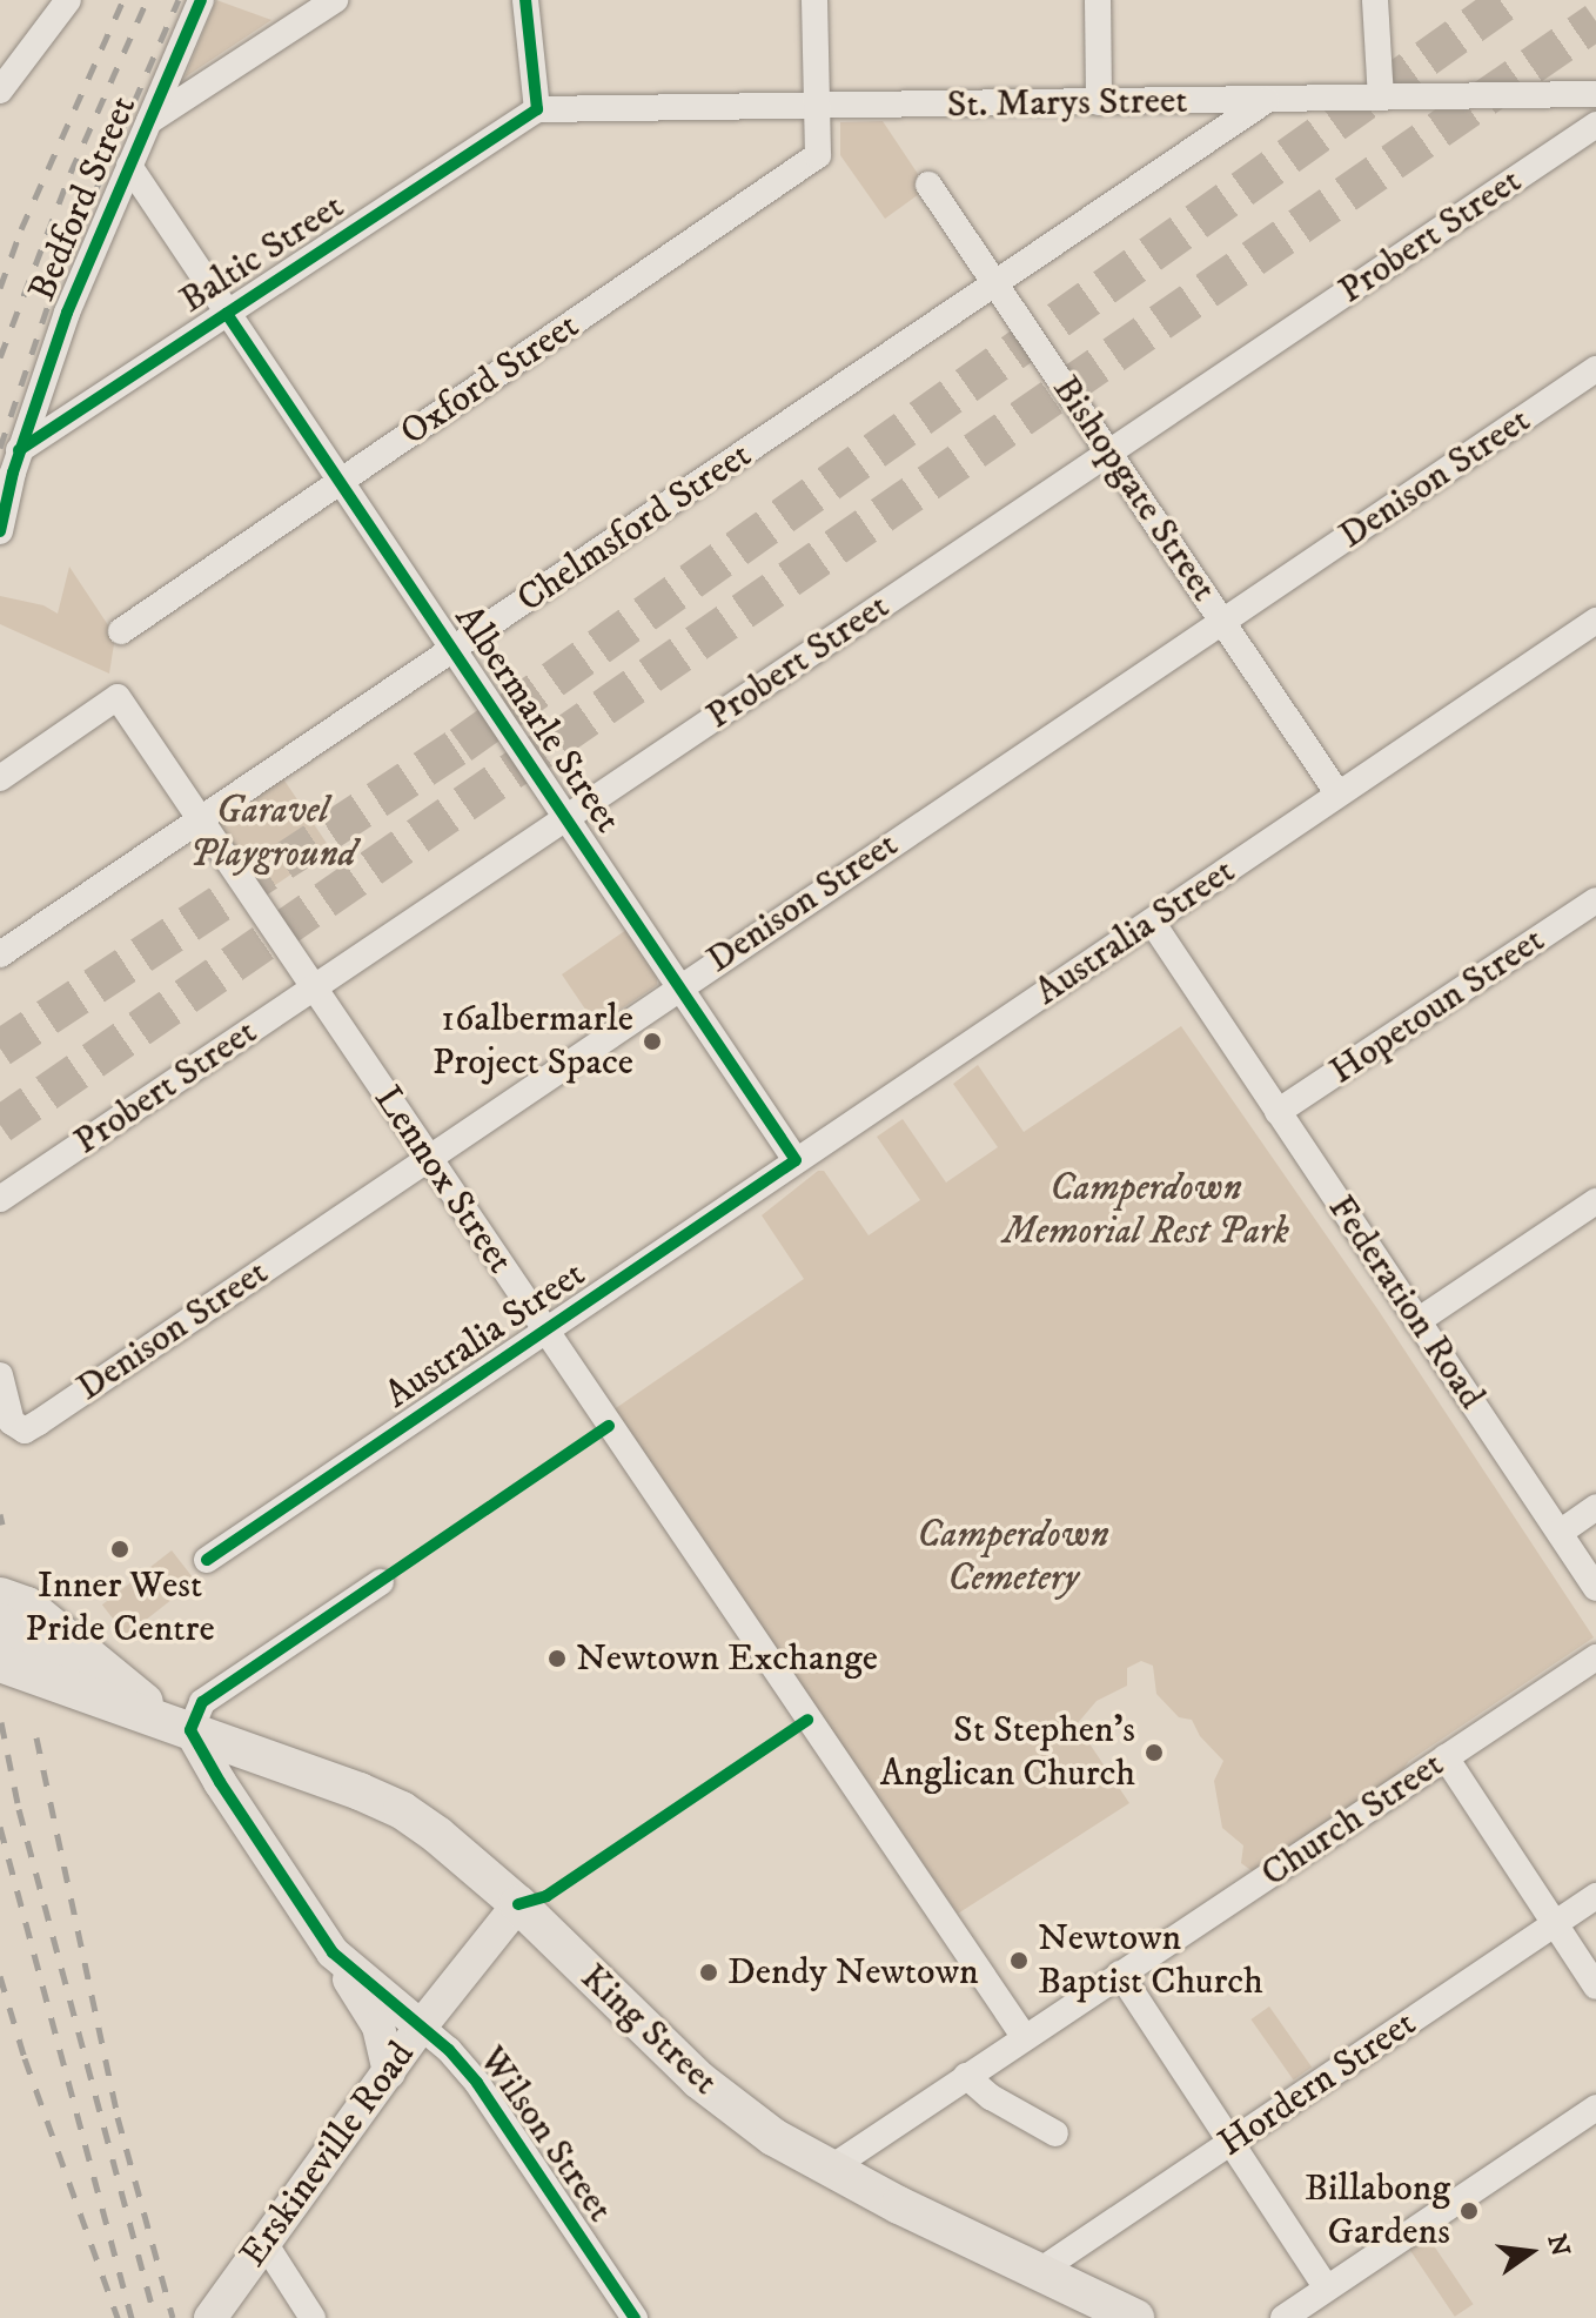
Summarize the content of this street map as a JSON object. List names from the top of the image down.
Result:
{
  "streets": {
    "highway": ["King Street"],
    "main road": ["Wilson Street", "Erskineville Road"],
    "street": [
      "St. Marys Street",
      "Bedford Street",
      "Probert Street",
      "Baltic Street",
      "Oxford Street",
      "Denison Street",
      "Bishopgate Street",
      "Chelmsford Street",
      "Albermarle Street",
      "Australia Street",
      "Hopetoun Street",
      "Lennox Street",
      "Federation Road",
      "Church Street",
      "Hordern Street"
    ]
  },
  "crossings": [
    ["St. Marys Street", "Baltic Street"],
    ["St. Marys Street", "Oxford Street"],
    ["St. Marys Street", "Chelmsford Street"],
    ["Bedford Street", "Baltic Street"],
    ["Bedford Street", "Albermarle Street"],
    ["Probert Street", "Bishopgate Street"],
    ["Probert Street", "Albermarle Street"],
    ["Probert Street", "Lennox Street"],
    ["Baltic Street", "Albermarle Street"],
    ["Oxford Street", "Albermarle Street"],
    ["Denison Street", "Bishopgate Street"],
    ["Denison Street", "Albermarle Street"],
    ["Denison Street", "Lennox Street"],
    ["Bishopgate Street", "Chelmsford Street"],
    ["Bishopgate Street", "Australia Street"],
    ["Chelmsford Street", "Albermarle Street"],
    ["Chelmsford Street", "Lennox Street"],
    ["Albermarle Street", "Australia Street"],
    ["Australia Street", "Lennox Street"],
    ["Australia Street", "Federation Road"],
    ["Hopetoun Street", "Federation Road"],
    ["Lennox Street", "Church Street"],
    ["Church Street", "King Street"],
    ["King Street", "Hordern Street"],
    ["King Street", "Wilson Street"],
    ["King Street", "Erskineville Road"],
    ["Wilson Street", "Erskineville Road"]
  ],
  "parks": ["Garavel Playground", "Camperdown Memorial Rest Park", "Camperdown Cemetery"],
  "places": [
    "16albermarle Project Space",
    "Inner West Pride Centre",
    "Newtown Exchange",
    "St Stephen’s Anglican Church",
    "Newtown Baptist Church",
    "Dendy Newtown",
    "Billabong Gardens"
  ],
  "north": "right"
}
